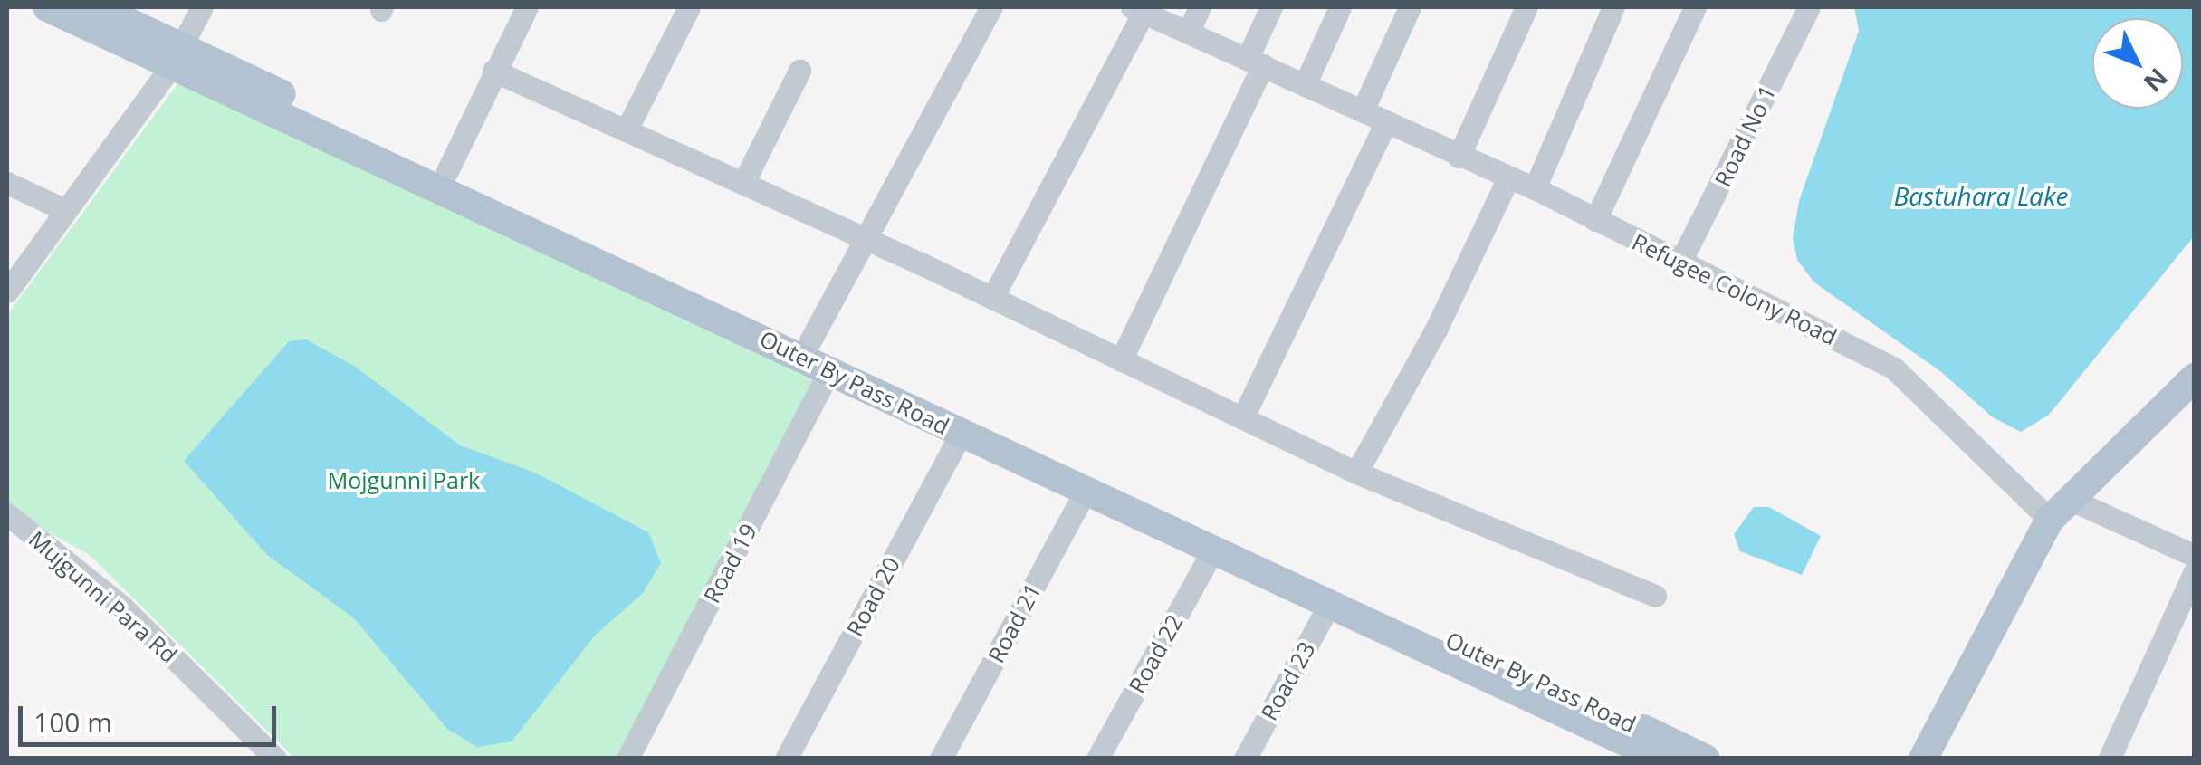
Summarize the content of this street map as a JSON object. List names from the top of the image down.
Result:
{
  "streets": {
    "main road": ["Outer By Pass Road"],
    "street": [
      "Road No 1",
      "Refugee Colony Road",
      "Road 19",
      "Mujgunni Para Rd",
      "Road 20",
      "Road 21",
      "Road 22",
      "Road 23"
    ]
  },
  "crossings": [
    ["Road No 1", "Refugee Colony Road"],
    ["Outer By Pass Road", "Road 19"],
    ["Outer By Pass Road", "Road 20"],
    ["Outer By Pass Road", "Road 21"],
    ["Outer By Pass Road", "Road 22"],
    ["Outer By Pass Road", "Road 23"]
  ],
  "water": ["Bastuhara Lake"],
  "parks": ["Mojgunni Park"],
  "scale_bar": "100 m",
  "north": "bottom right"
}
